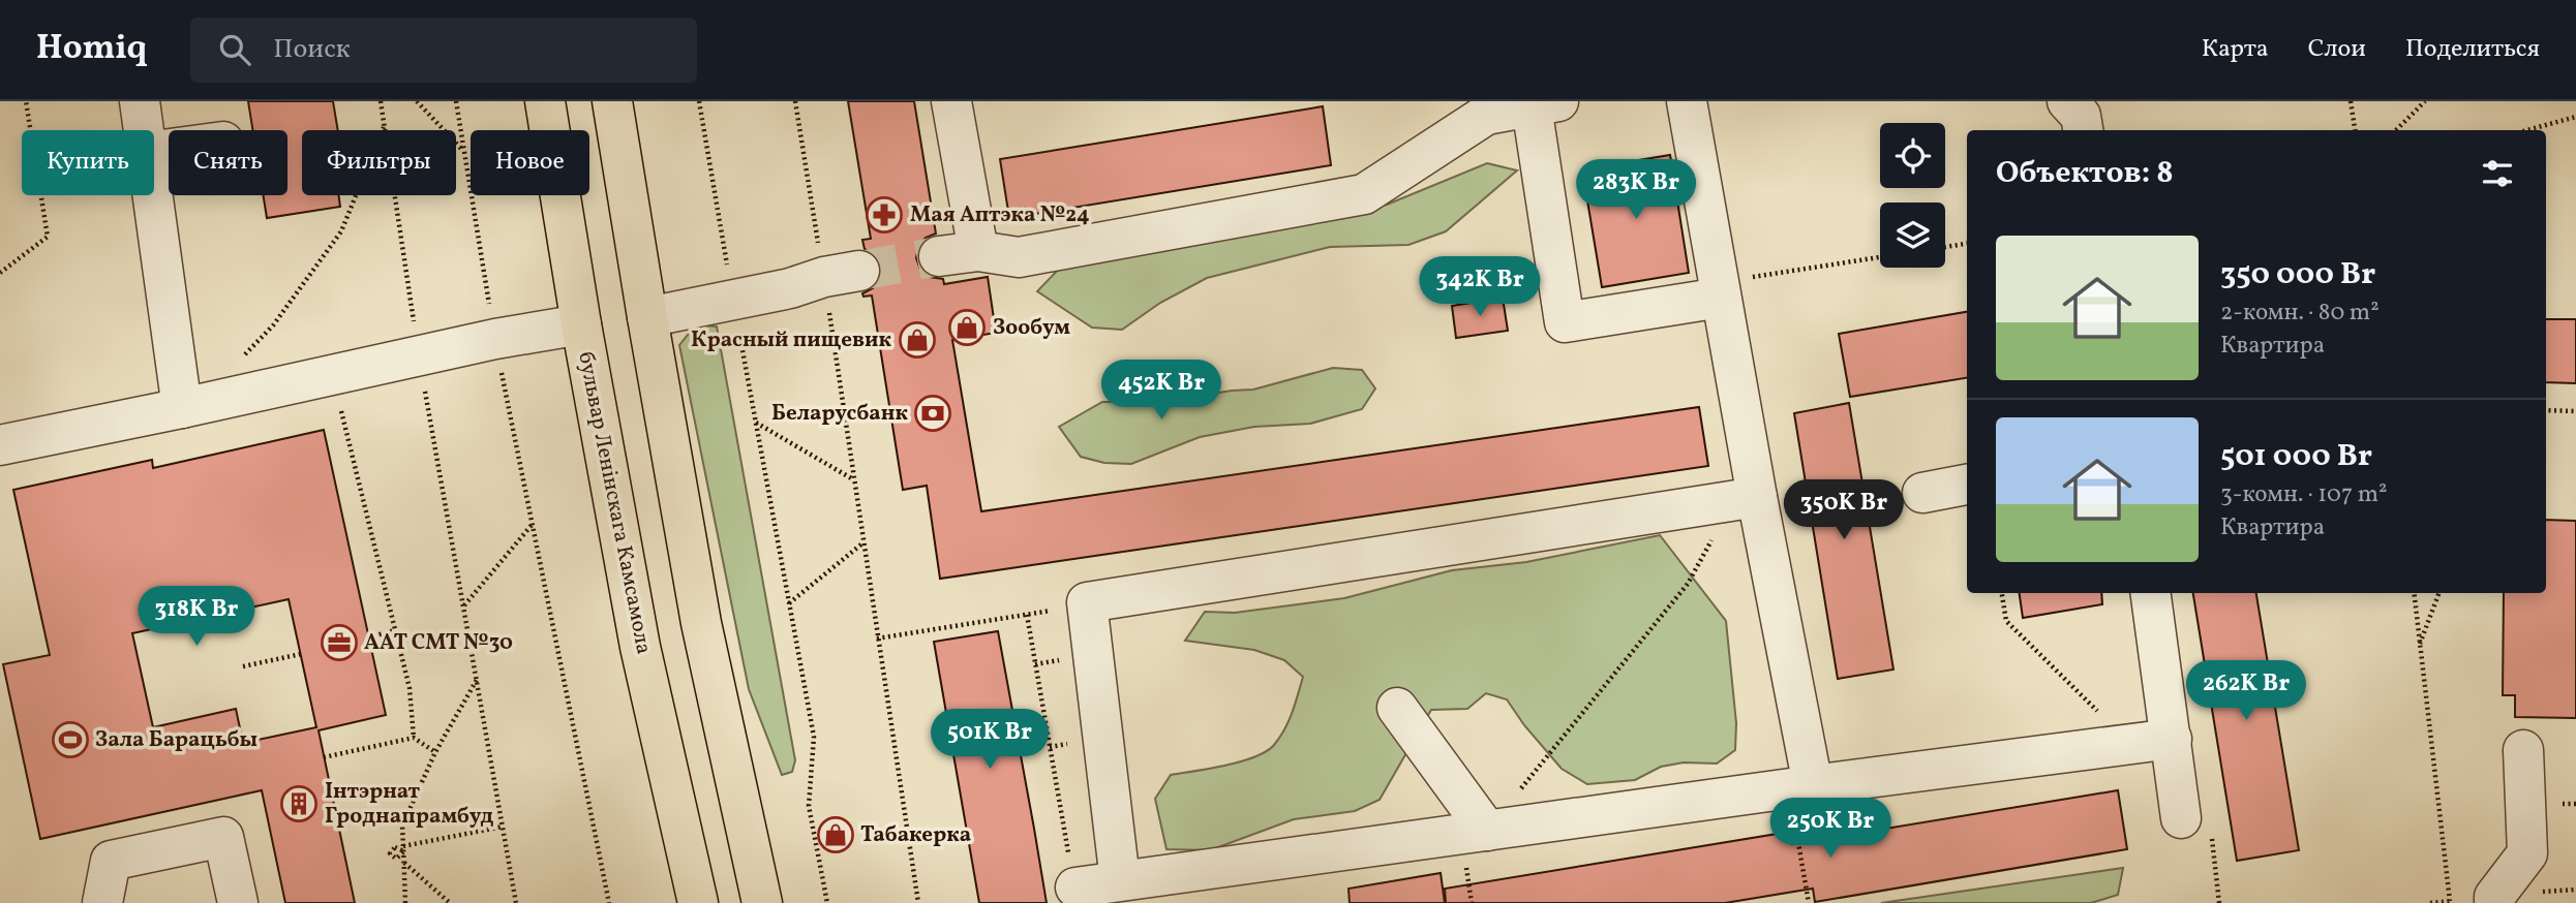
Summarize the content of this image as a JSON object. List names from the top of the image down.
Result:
{
  "streets": {
    "main road": ["бульвар Ленінскага Камсамола"]
  },
  "places": {
    "pharmacy": ["Мая Аптэка №24"],
    "shop": ["Зообум", "Красный пищевик", "Табакерка"],
    "bank": ["Беларусбанк"],
    "office": ["ААТ СМТ №30"],
    "sports": ["Зала Барацьбы"],
    "building": ["Інтэрнат Гроднапрамбуд"]
  },
  "page": {
    "header": "Homiq",
    "search": "Поиск",
    "nav": ["Карта", "Слои", "Поделиться"],
    "chip": [
      "Купить",
      "Снять",
      "Фильтры",
      "Новое"
    ],
    "heading": "Объектов: 8",
    "price": [
      "283K Br",
      "342K Br",
      "452K Br",
      "350K Br",
      "318K Br",
      "262K Br",
      "501K Br",
      "250K Br"
    ],
    "list": [
      {
        "name": "350 000 Br",
        "note": "2-комн. · 80 m² · Квартира"
      },
      {
        "name": "501 000 Br",
        "note": "3-комн. · 107 m² · Квартира"
      }
    ]
  }
}
